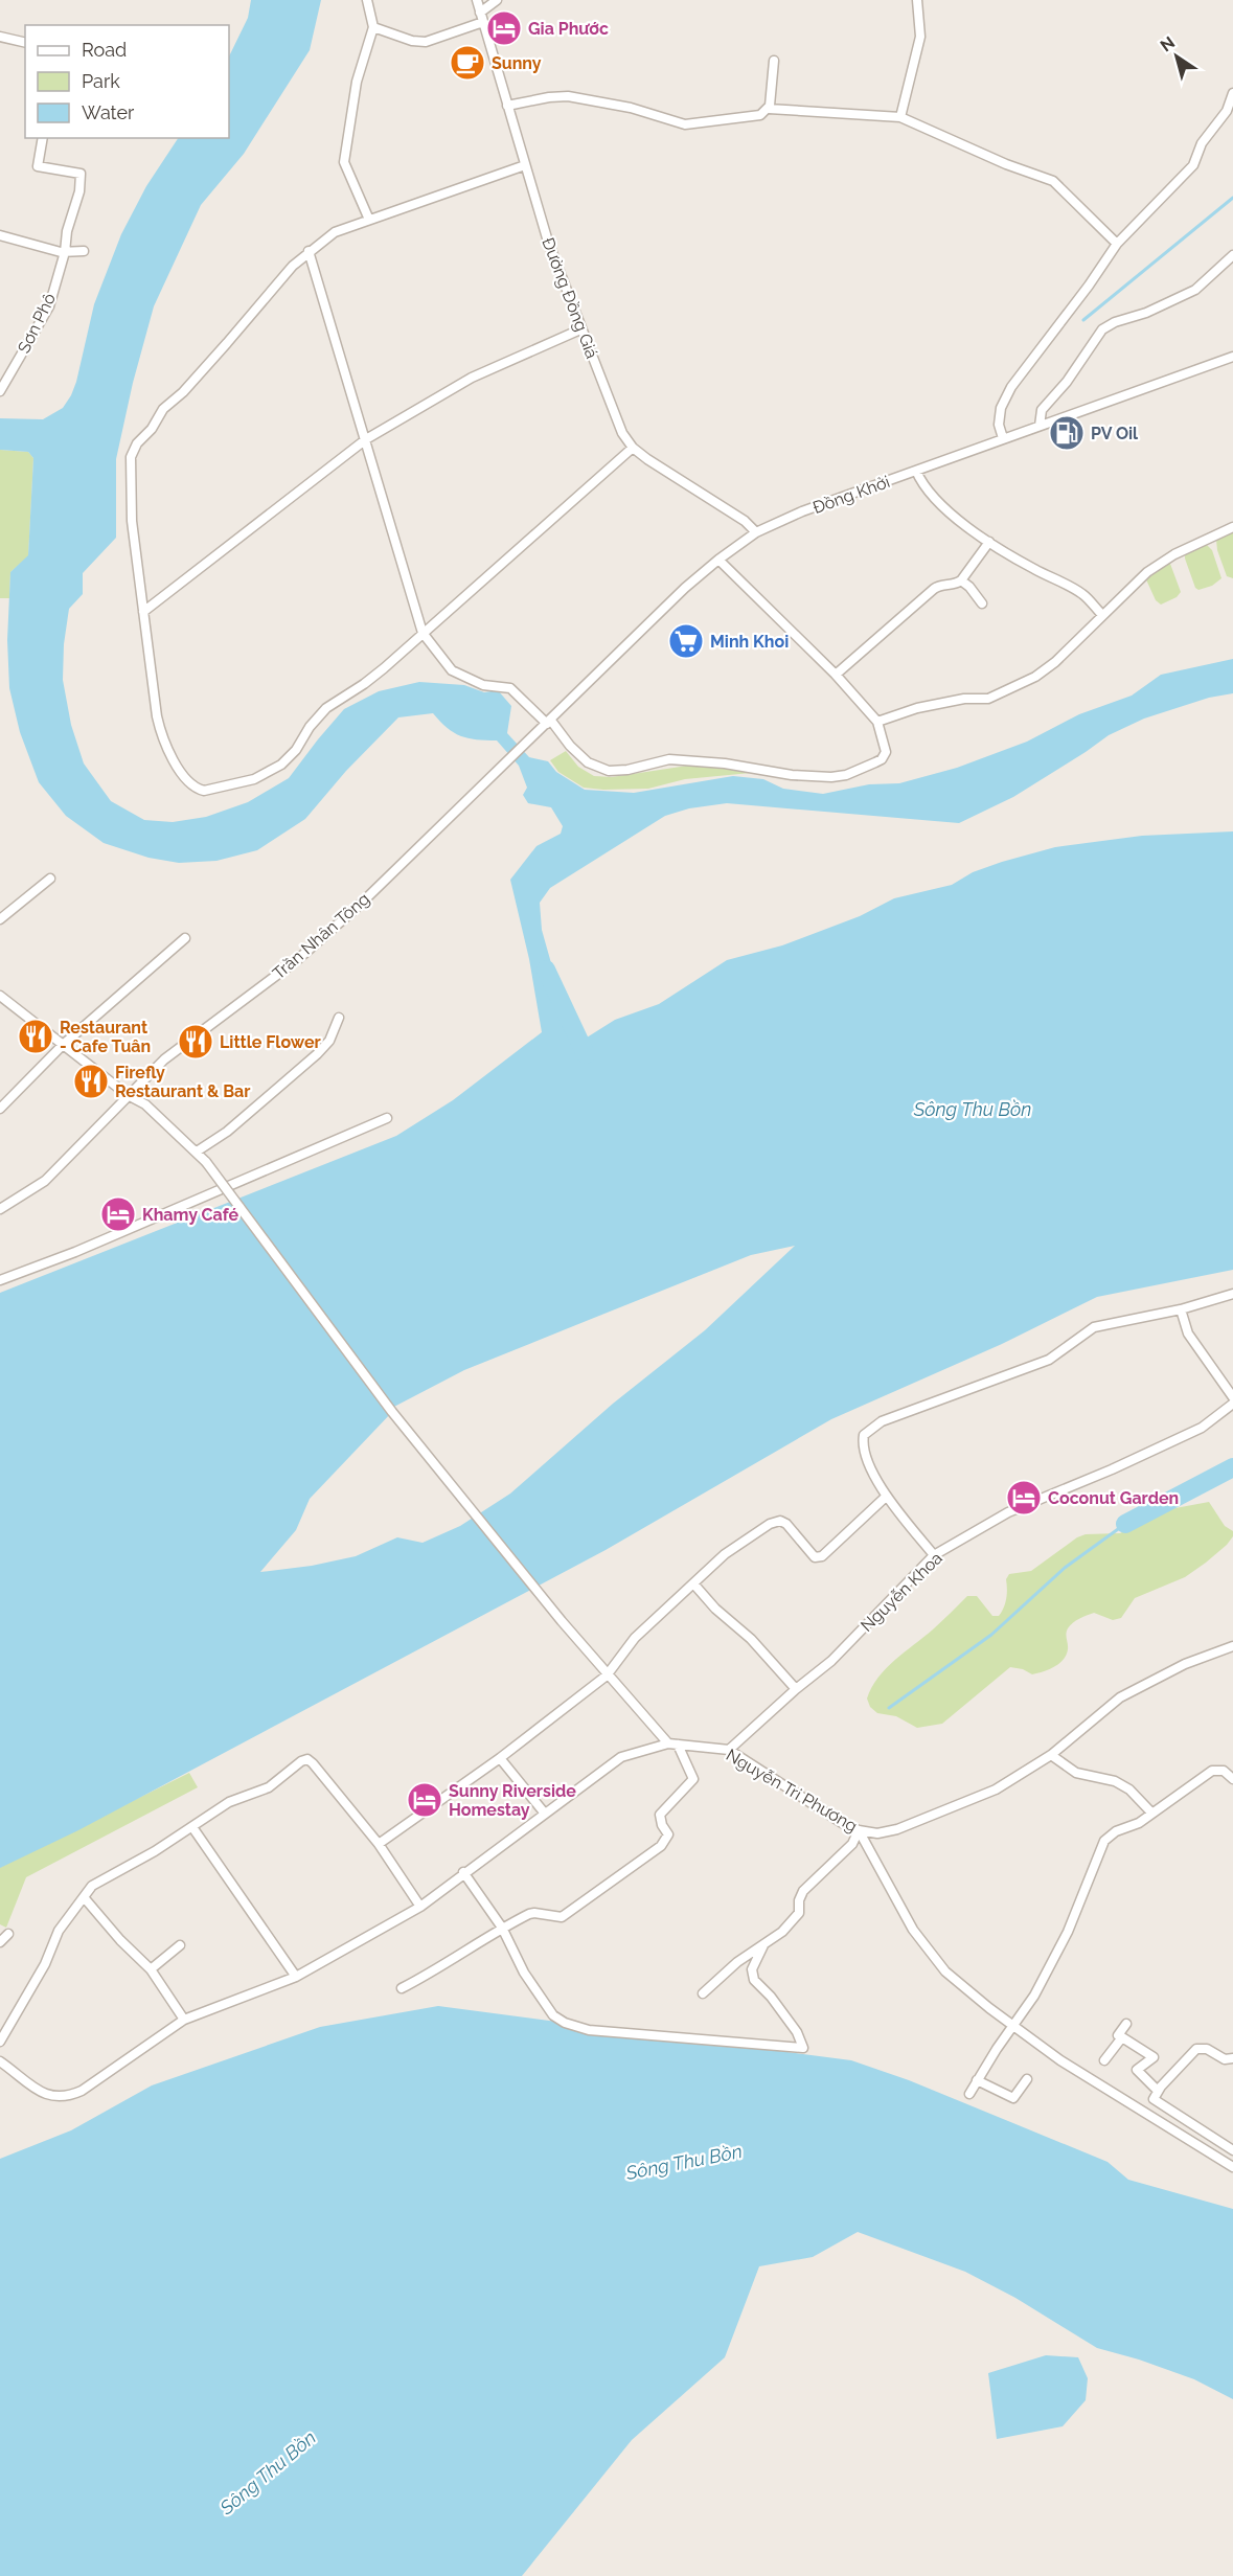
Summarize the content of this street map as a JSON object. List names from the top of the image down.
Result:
{
  "streets": {
    "street": [
      "Đường Đồng Giá",
      "Sơn Phô",
      "Đồng Khởi",
      "Trần Nhân Tông",
      "Nguyễn Khoa",
      "Nguyễn Tri Phương"
    ]
  },
  "crossings": [
    ["Đường Đồng Giá", "Đồng Khởi"],
    ["Đồng Khởi", "Trần Nhân Tông"],
    ["Nguyễn Khoa", "Nguyễn Tri Phương"]
  ],
  "water": ["Sông Thu Bồn"],
  "places": {
    "hotel": [
      "Gia Phước",
      "Khamy Café",
      "Coconut Garden",
      "Sunny Riverside Homestay"
    ],
    "cafe": ["Sunny"],
    "fuel station": ["PV Oil"],
    "supermarket": ["Minh Khoi"],
    "restaurant": ["Restaurant - Cafe Tuân", "Little Flower", "Firefly Restaurant & Bar"]
  },
  "legend": ["Road", "Park", "Water"],
  "north": "top left"
}
